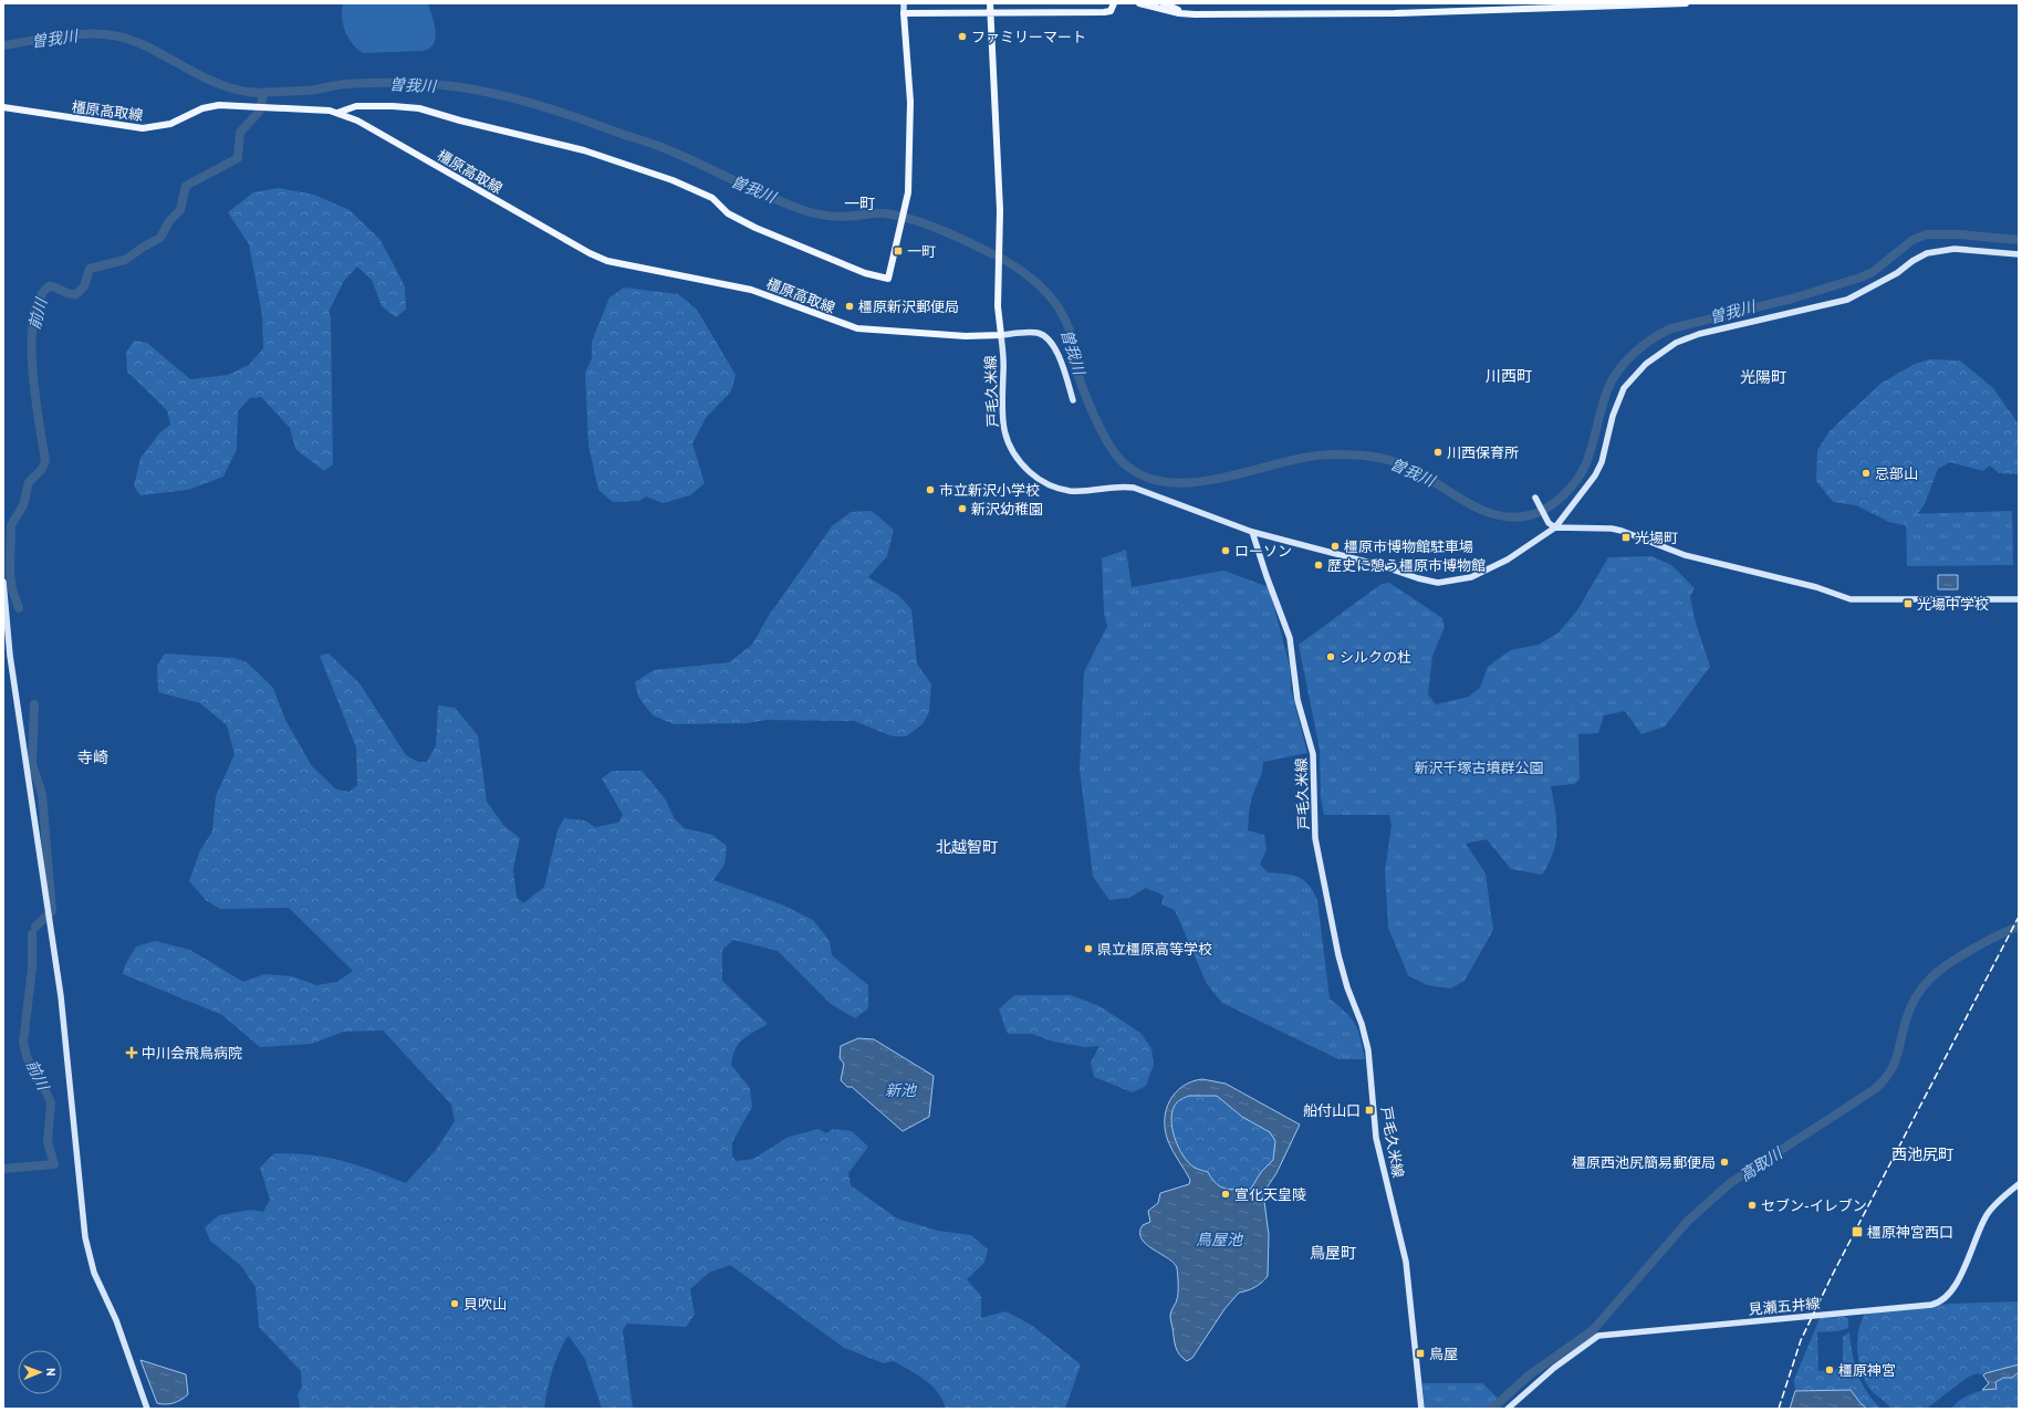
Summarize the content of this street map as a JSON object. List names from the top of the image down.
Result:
{
  "streets": {
    "main road": ["橿原高取線"],
    "street": ["戸毛久米線", "見瀬五井線"]
  },
  "crossings": [
    ["橿原高取線", "戸毛久米線"]
  ],
  "districts": [
    "一町",
    "川西町",
    "光陽町",
    "寺崎",
    "北越智町",
    "西池尻町",
    "鳥屋町"
  ],
  "water": [
    "曽我川",
    "前川",
    "新池",
    "高取川",
    "鳥屋池"
  ],
  "parks": ["新沢千塚古墳群公園"],
  "places": {
    "other": [
      "ファミリーマート",
      "橿原新沢郵便局",
      "川西保育所",
      "忌部山",
      "市立新沢小学校",
      "新沢幼稚園",
      "橿原市博物館駐車場",
      "ローソン",
      "歴史に憩う橿原市博物館",
      "シルクの杜",
      "県立橿原高等学校",
      "橿原西池尻簡易郵便局",
      "宣化天皇陵",
      "セブン-イレブン",
      "貝吹山",
      "橿原神宮"
    ],
    "transit": [
      "一町",
      "光場町",
      "光場中学校",
      "船付山口",
      "橿原神宮西口",
      "鳥屋"
    ],
    "health": ["中川会飛鳥病院"]
  },
  "north": "right"
}
